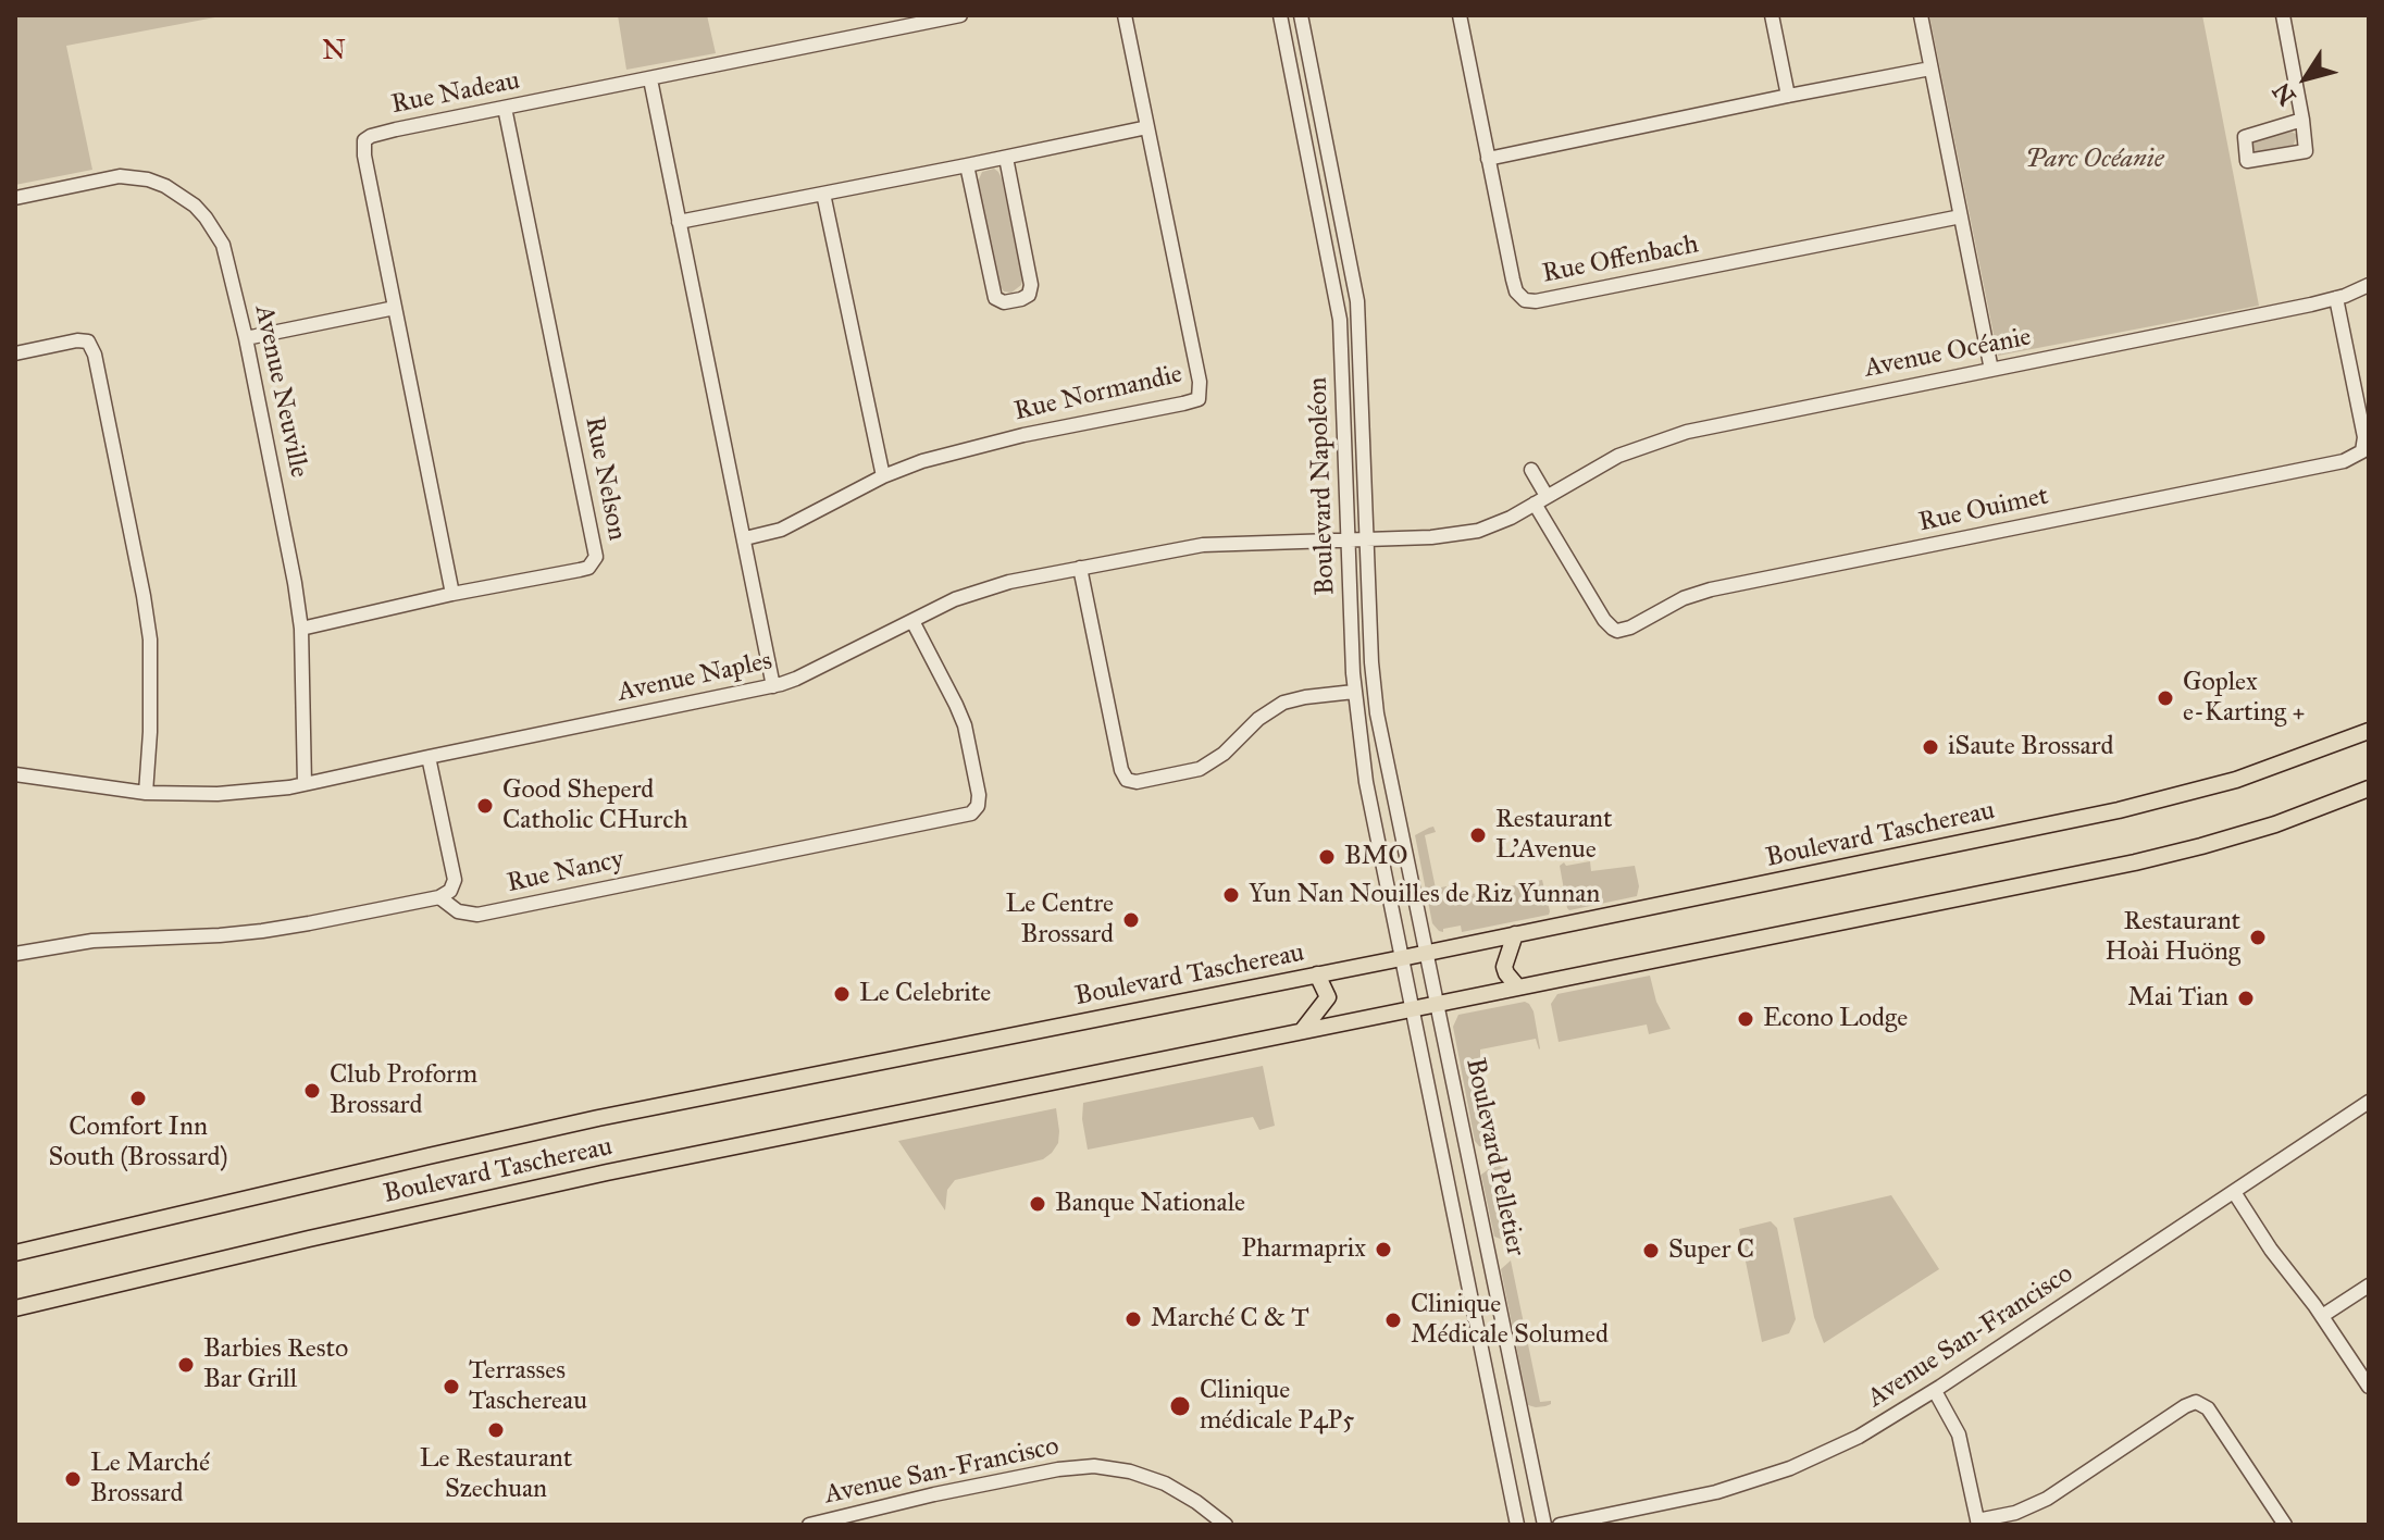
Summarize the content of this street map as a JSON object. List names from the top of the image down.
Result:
{
  "streets": {
    "main road": ["Boulevard Taschereau"],
    "street": [
      "Rue Nadeau",
      "Rue Offenbach",
      "Avenue Océanie",
      "Avenue Neuville",
      "Rue Normandie",
      "Rue Nelson",
      "Boulevard Napoléon",
      "Rue Ouimet",
      "Avenue Naples",
      "Rue Nancy",
      "Boulevard Pelletier",
      "Avenue San-Francisco"
    ]
  },
  "crossings": [
    ["Rue Nadeau", "Rue Nelson"],
    ["Avenue Océanie", "Boulevard Napoléon"],
    ["Avenue Océanie", "Rue Ouimet"],
    ["Avenue Océanie", "Avenue Naples"],
    ["Avenue Neuville", "Rue Nelson"],
    ["Avenue Neuville", "Avenue Naples"],
    ["Boulevard Napoléon", "Avenue Naples"],
    ["Boulevard Napoléon", "Boulevard Taschereau"],
    ["Boulevard Napoléon", "Boulevard Pelletier"],
    ["Avenue Naples", "Rue Nancy"],
    ["Boulevard Taschereau", "Boulevard Pelletier"]
  ],
  "districts": ["N"],
  "parks": ["Parc Océanie"],
  "places": [
    "Goplex e-Karting +",
    "iSaute Brossard",
    "Good Sheperd Catholic CHurch",
    "Restaurant L'Avenue",
    "BMO",
    "Yun Nan Nouilles de Riz Yunnan",
    "Le Centre Brossard",
    "Restaurant Hoài Huöng",
    "Le Celebrite",
    "Mai Tian",
    "Econo Lodge",
    "Club Proform Brossard",
    "Comfort Inn South (Brossard)",
    "Banque Nationale",
    "Pharmaprix",
    "Super C",
    "Marché C & T",
    "Clinique Médicale Solumed",
    "Barbies Resto Bar Grill",
    "Terrasses Taschereau",
    "Clinique médicale P4P5",
    "Le Restaurant Szechuan",
    "Le Marché Brossard"
  ],
  "north": "bottom left"
}
